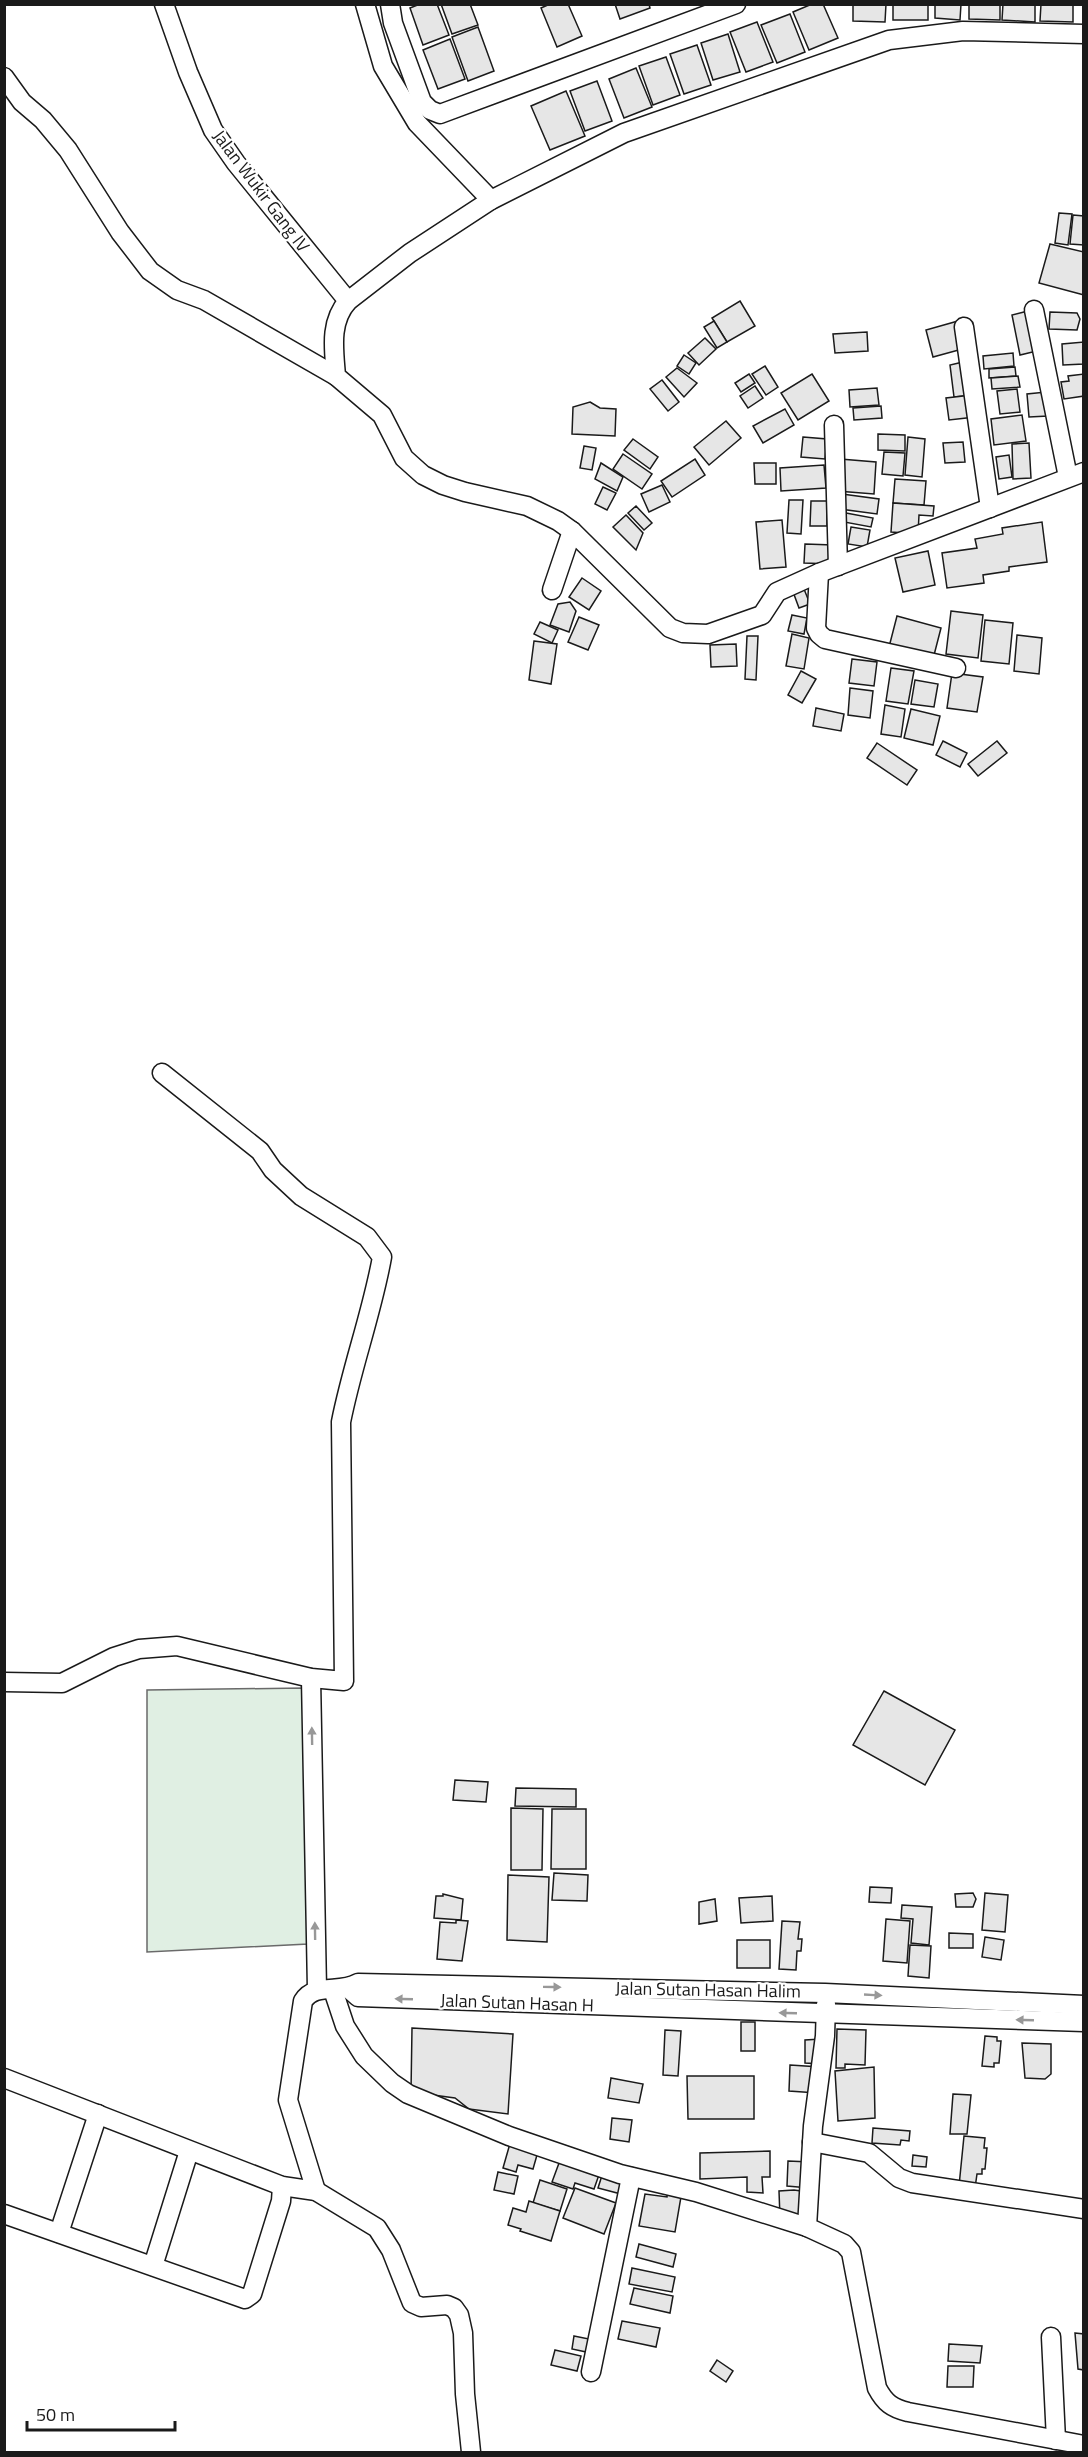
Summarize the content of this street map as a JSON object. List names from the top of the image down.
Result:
{
  "streets": {
    "street": ["Jalan Wukir Gang IV", "Jalan Sutan Hasan Halim", "Jalan Sutan Hasan H"]
  },
  "crossings": [
    ["Jalan Sutan Hasan Halim", "Jalan Sutan Hasan H"]
  ],
  "one_way": ["Jalan Sutan Hasan Halim", "Jalan Sutan Hasan H"],
  "scale_bar": "50 m"
}
